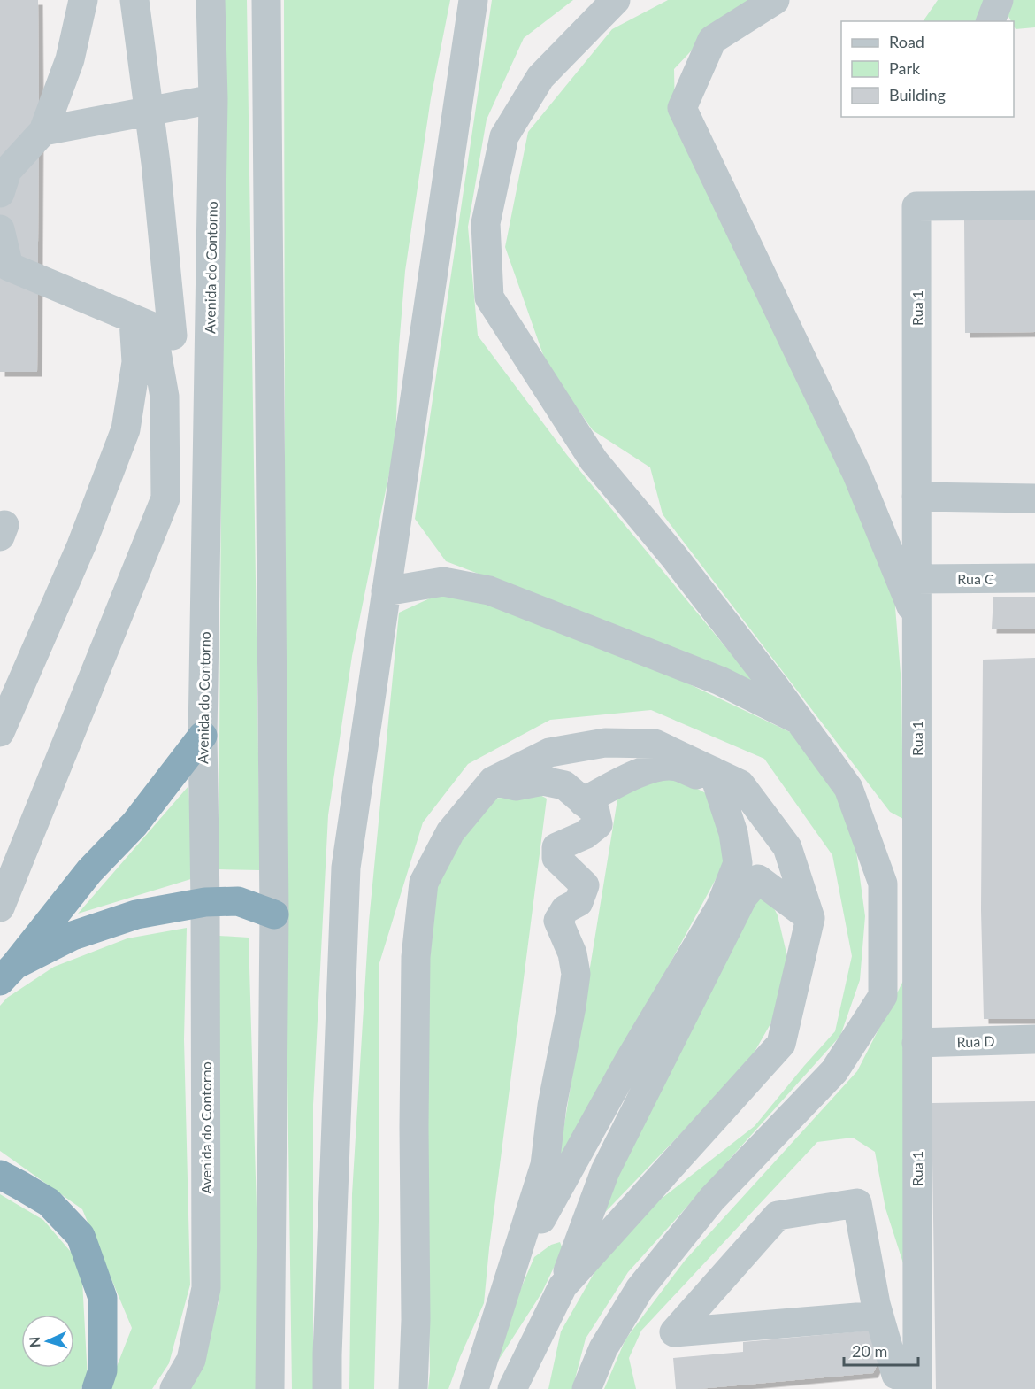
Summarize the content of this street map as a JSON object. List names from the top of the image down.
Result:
{
  "streets": {
    "street": [
      "Avenida do Contorno",
      "Rua 1",
      "Rua C",
      "Rua D"
    ]
  },
  "crossings": [
    ["Rua 1", "Rua C"],
    ["Rua 1", "Rua D"]
  ],
  "legend": ["Road", "Park", "Building"],
  "scale_bar": "20 m",
  "north": "left"
}
